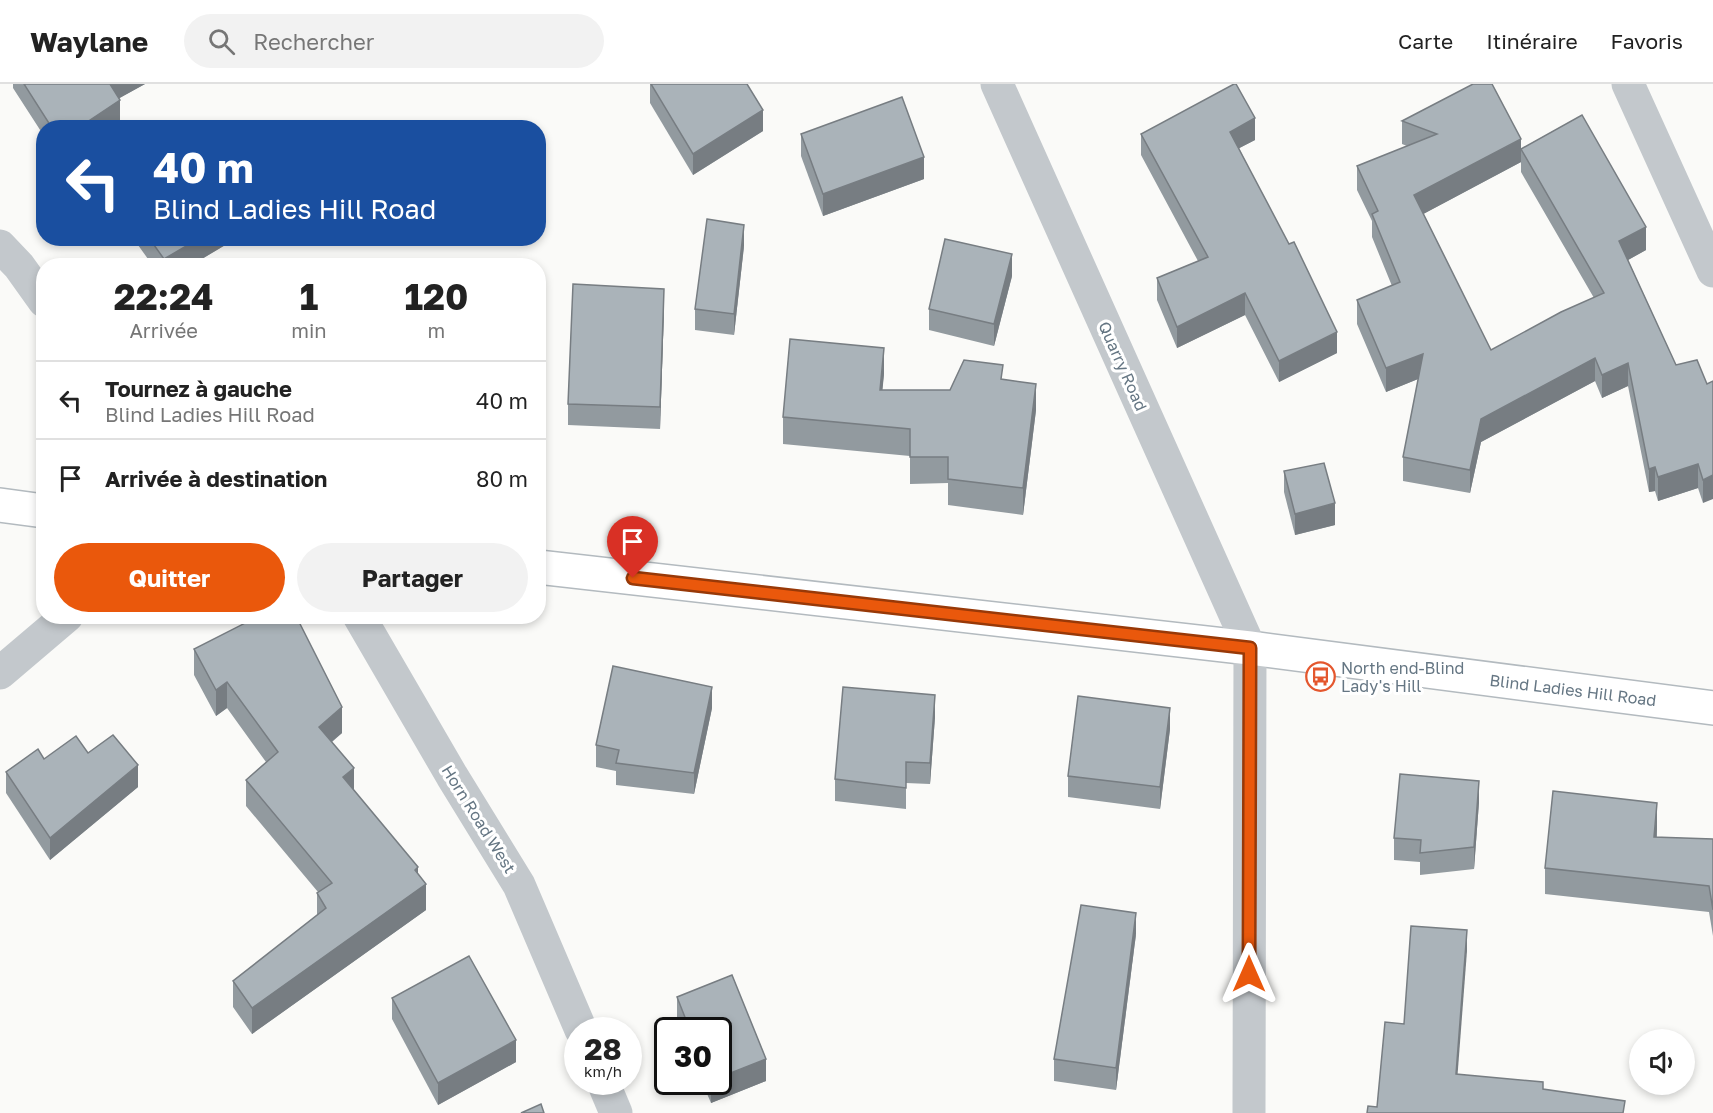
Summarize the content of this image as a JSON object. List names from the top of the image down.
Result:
{
  "streets": {
    "street": ["Quarry Road", "Blind Ladies Hill Road", "Horn Road West"]
  },
  "crossings": [
    ["Quarry Road", "Blind Ladies Hill Road"]
  ],
  "places": {
    "bus stop": ["North end-Blind Lady's Hill"]
  },
  "page": {
    "header": "Waylane",
    "search": "Rechercher",
    "nav": ["Carte", "Itinéraire", "Favoris"],
    "turn": ["40 m", "Blind Ladies Hill Road"],
    "eta": [
      "22:24",
      "Arrivée",
      "1",
      "min",
      "120",
      "m"
    ],
    "list": [
      {
        "name": "Tournez à gauche",
        "note": "Blind Ladies Hill Road",
        "value": "40 m"
      },
      {
        "name": "Arrivée à destination",
        "value": "80 m"
      }
    ],
    "buttons": ["Quitter", "Partager"],
    "speed": "28 km/h",
    "limit": "30"
  }
}
